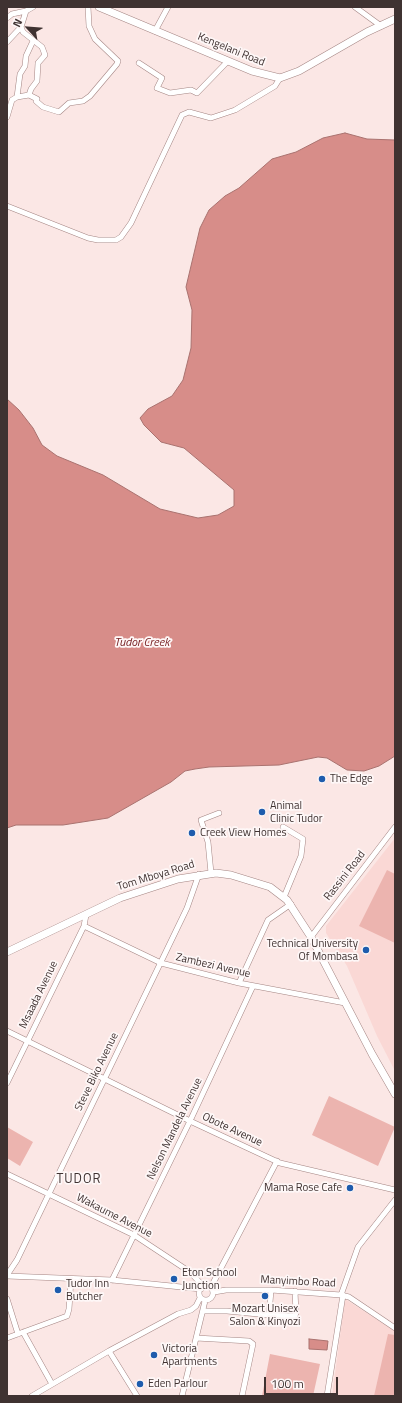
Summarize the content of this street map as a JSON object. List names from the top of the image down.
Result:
{
  "streets": {
    "main road": ["Kengelani Road", "Tom Mboya Road"],
    "street": [
      "Rassini Road",
      "Zambezi Avenue",
      "Msaada Avenue",
      "Steve Biko Avenue",
      "Nelson Mandela Avenue",
      "Obote Avenue",
      "Wakaume Avenue",
      "Manyimbo Road"
    ]
  },
  "crossings": [
    ["Tom Mboya Road", "Rassini Road"],
    ["Tom Mboya Road", "Zambezi Avenue"],
    ["Tom Mboya Road", "Msaada Avenue"],
    ["Tom Mboya Road", "Steve Biko Avenue"],
    ["Zambezi Avenue", "Msaada Avenue"],
    ["Zambezi Avenue", "Steve Biko Avenue"],
    ["Zambezi Avenue", "Nelson Mandela Avenue"],
    ["Msaada Avenue", "Obote Avenue"],
    ["Steve Biko Avenue", "Obote Avenue"],
    ["Steve Biko Avenue", "Wakaume Avenue"],
    ["Steve Biko Avenue", "Manyimbo Road"],
    ["Nelson Mandela Avenue", "Obote Avenue"],
    ["Nelson Mandela Avenue", "Wakaume Avenue"],
    ["Nelson Mandela Avenue", "Manyimbo Road"],
    ["Wakaume Avenue", "Manyimbo Road"]
  ],
  "districts": ["TUDOR"],
  "water": ["Tudor Creek"],
  "places": [
    "The Edge",
    "Animal Clinic Tudor",
    "Creek View Homes",
    "Technical University Of Mombasa",
    "Mama Rose Cafe",
    "Eton School Junction",
    "Tudor Inn Butcher",
    "Mozart Unisex Salon & Kinyozi",
    "Victoria Apartments",
    "Eden Parlour"
  ],
  "scale_bar": "100 m",
  "north": "top left"
}
